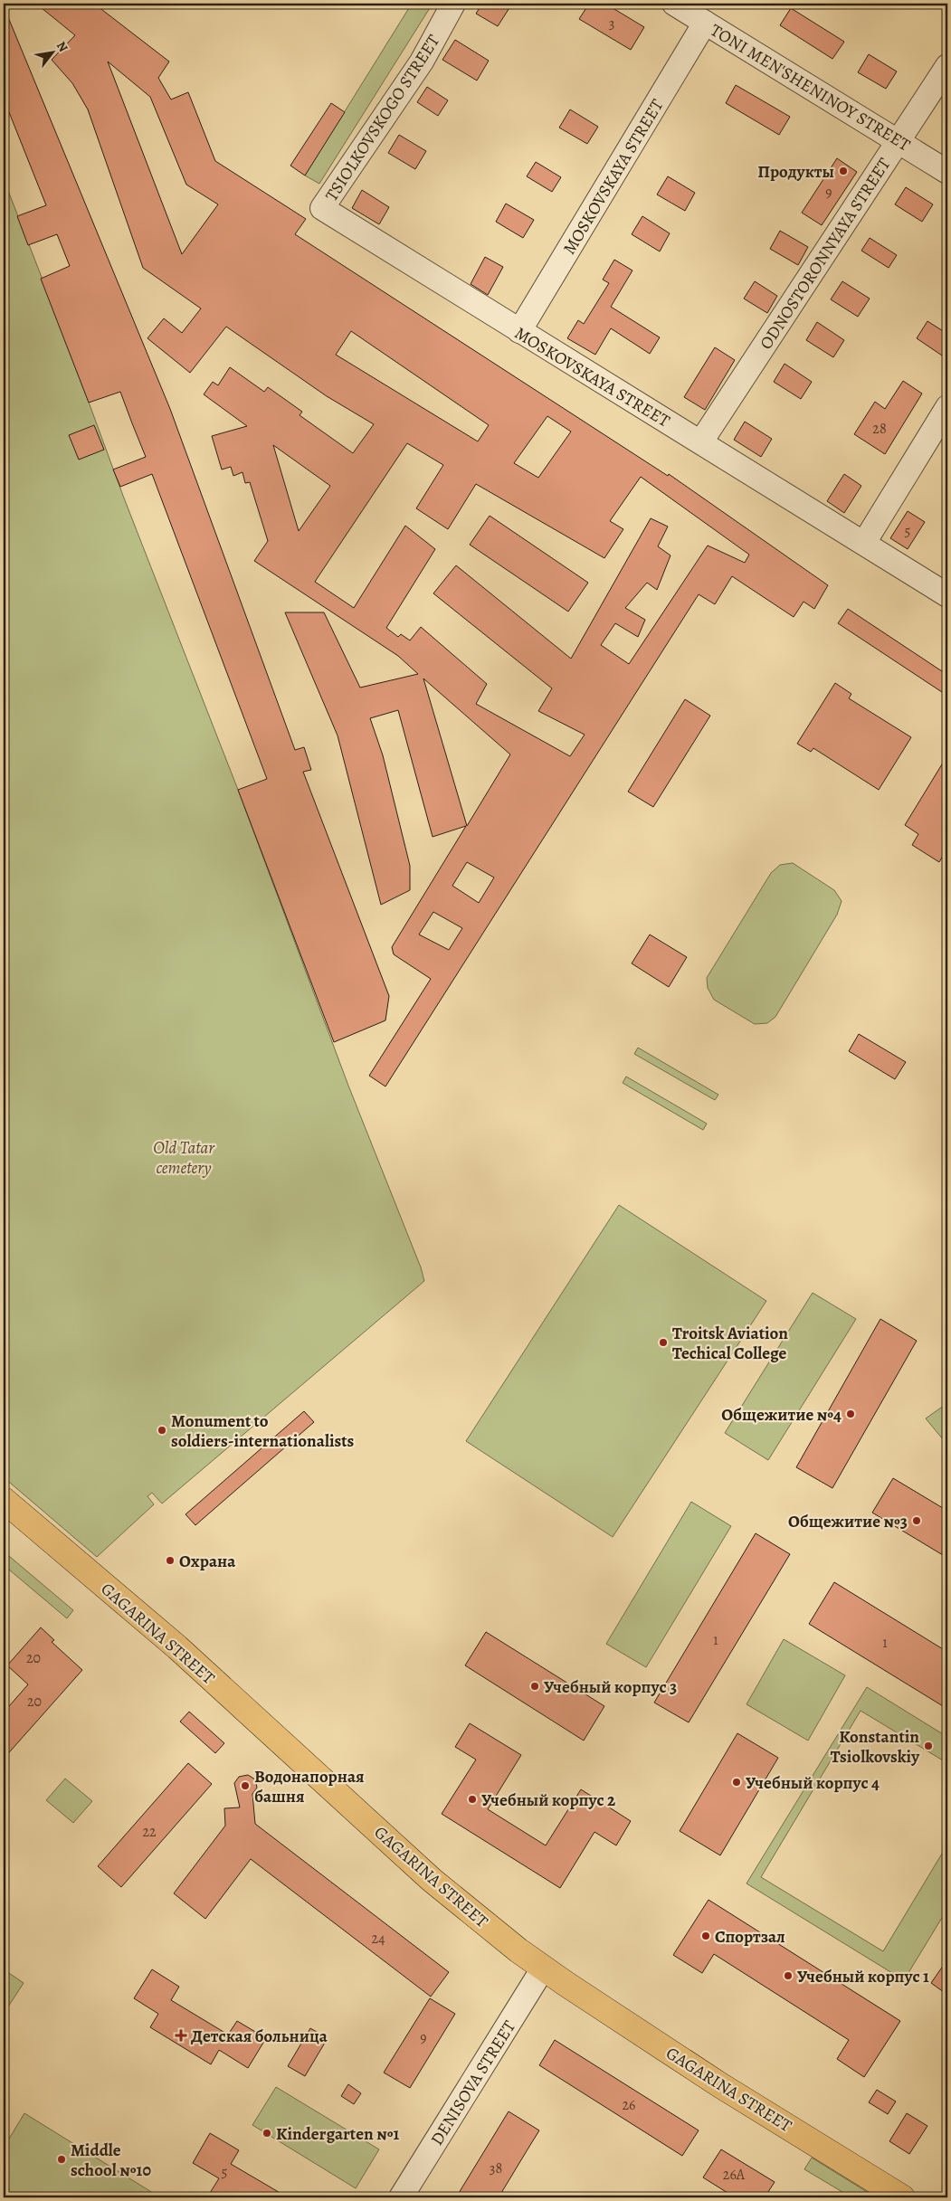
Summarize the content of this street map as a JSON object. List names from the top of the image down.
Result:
{
  "streets": {
    "main road": ["GAGARINA STREET"],
    "street": [
      "TONI MEN'SHENINOY STREET",
      "TSIOLKOVSKOGO STREET",
      "MOSKOVSKAYA STREET",
      "ODNOSTORONNYAYA STREET",
      "DENISOVA STREET"
    ]
  },
  "crossings": [
    ["TONI MEN'SHENINOY STREET", "MOSKOVSKAYA STREET"],
    ["TONI MEN'SHENINOY STREET", "ODNOSTORONNYAYA STREET"],
    ["TSIOLKOVSKOGO STREET", "MOSKOVSKAYA STREET"],
    ["MOSKOVSKAYA STREET", "ODNOSTORONNYAYA STREET"],
    ["GAGARINA STREET", "DENISOVA STREET"]
  ],
  "parks": ["Old Tatar cemetery"],
  "places": {
    "other": [
      "Продукты",
      "Troitsk Aviation Techical College",
      "Общежитие №4",
      "Monument to soldiers-internationalists",
      "Общежитие №3",
      "Охрана",
      "Учебный корпус 3",
      "Konstantin Tsiolkovskiy",
      "Учебный корпус 4",
      "Водонапорная башня",
      "Учебный корпус 2",
      "Спортзал",
      "Учебный корпус 1",
      "Kindergarten №1",
      "Middle school №10"
    ],
    "health": ["Детская больница"]
  },
  "house_numbers": [
    "3",
    "9",
    "28",
    "5",
    "1",
    "1",
    "20",
    "20",
    "22",
    "24",
    "9",
    "26",
    "38",
    "5",
    "26А"
  ],
  "north": "top right"
}
